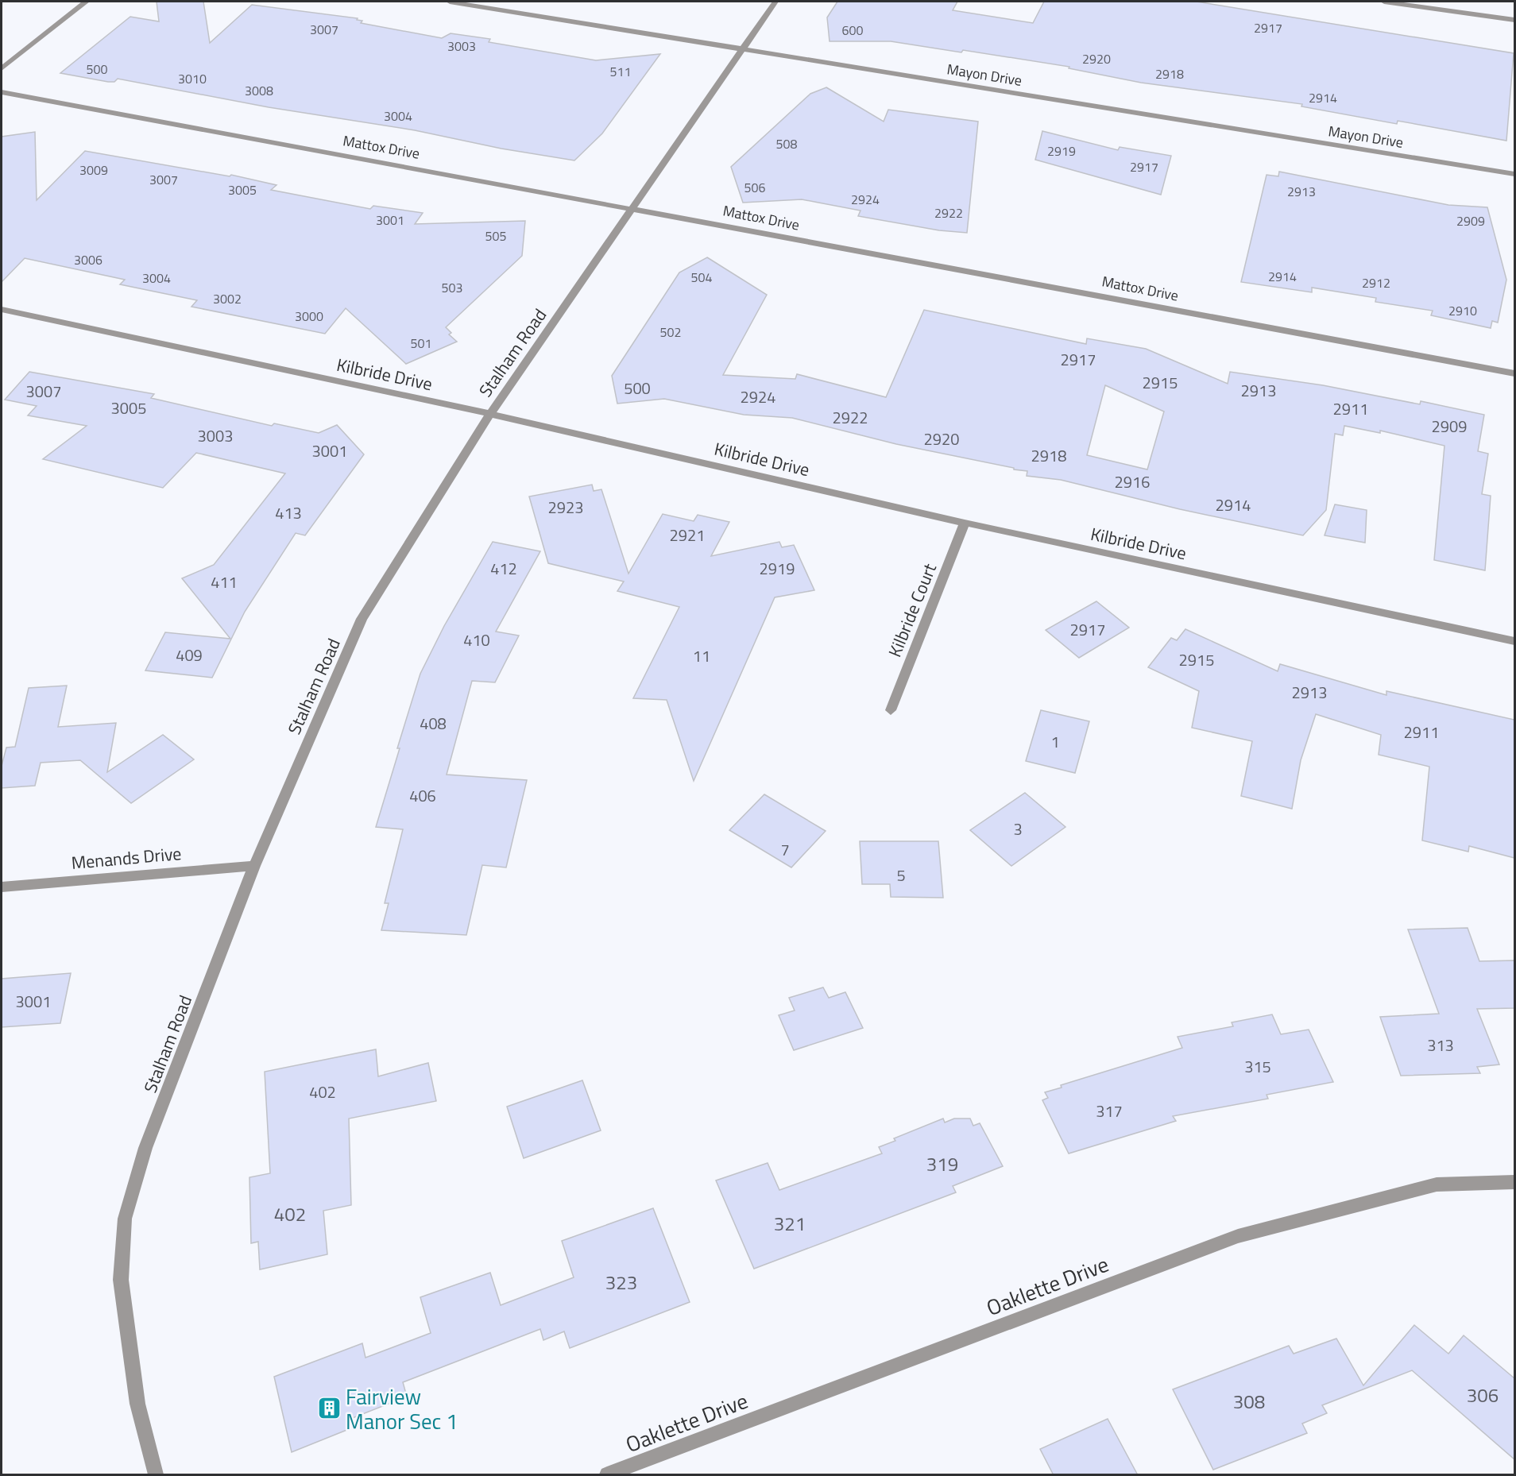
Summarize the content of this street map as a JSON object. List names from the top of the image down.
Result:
{
  "streets": {
    "street": [
      "Mayon Drive",
      "Mattox Drive",
      "Stalham Road",
      "Kilbride Drive",
      "Kilbride Court",
      "Menands Drive",
      "Oaklette Drive"
    ]
  },
  "crossings": [
    ["Mayon Drive", "Stalham Road"],
    ["Mattox Drive", "Stalham Road"],
    ["Stalham Road", "Kilbride Drive"],
    ["Stalham Road", "Menands Drive"],
    ["Kilbride Drive", "Kilbride Court"]
  ],
  "places": {
    "building": ["Fairview Manor Sec 1"]
  },
  "house_numbers": [
    "2917",
    "3007",
    "600",
    "3003",
    "2920",
    "500",
    "511",
    "2918",
    "3010",
    "3008",
    "2914",
    "3004",
    "508",
    "2919",
    "2917",
    "3009",
    "3007",
    "506",
    "3005",
    "2913",
    "2924",
    "2922",
    "3001",
    "2909",
    "505",
    "3006",
    "2914",
    "504",
    "3004",
    "2912",
    "503",
    "3002",
    "2910",
    "3000",
    "502",
    "501",
    "2917",
    "2915",
    "500",
    "2913",
    "3007",
    "2924",
    "3005",
    "2911",
    "2922",
    "2909",
    "3003",
    "2920",
    "3001",
    "2918",
    "2916",
    "2914",
    "2923",
    "413",
    "2921",
    "412",
    "2919",
    "411",
    "2917",
    "410",
    "409",
    "11",
    "2915",
    "2913",
    "408",
    "2911",
    "1",
    "406",
    "3",
    "7",
    "5",
    "3001",
    "313",
    "315",
    "402",
    "317",
    "319",
    "402",
    "321",
    "323",
    "306",
    "308"
  ]
}
